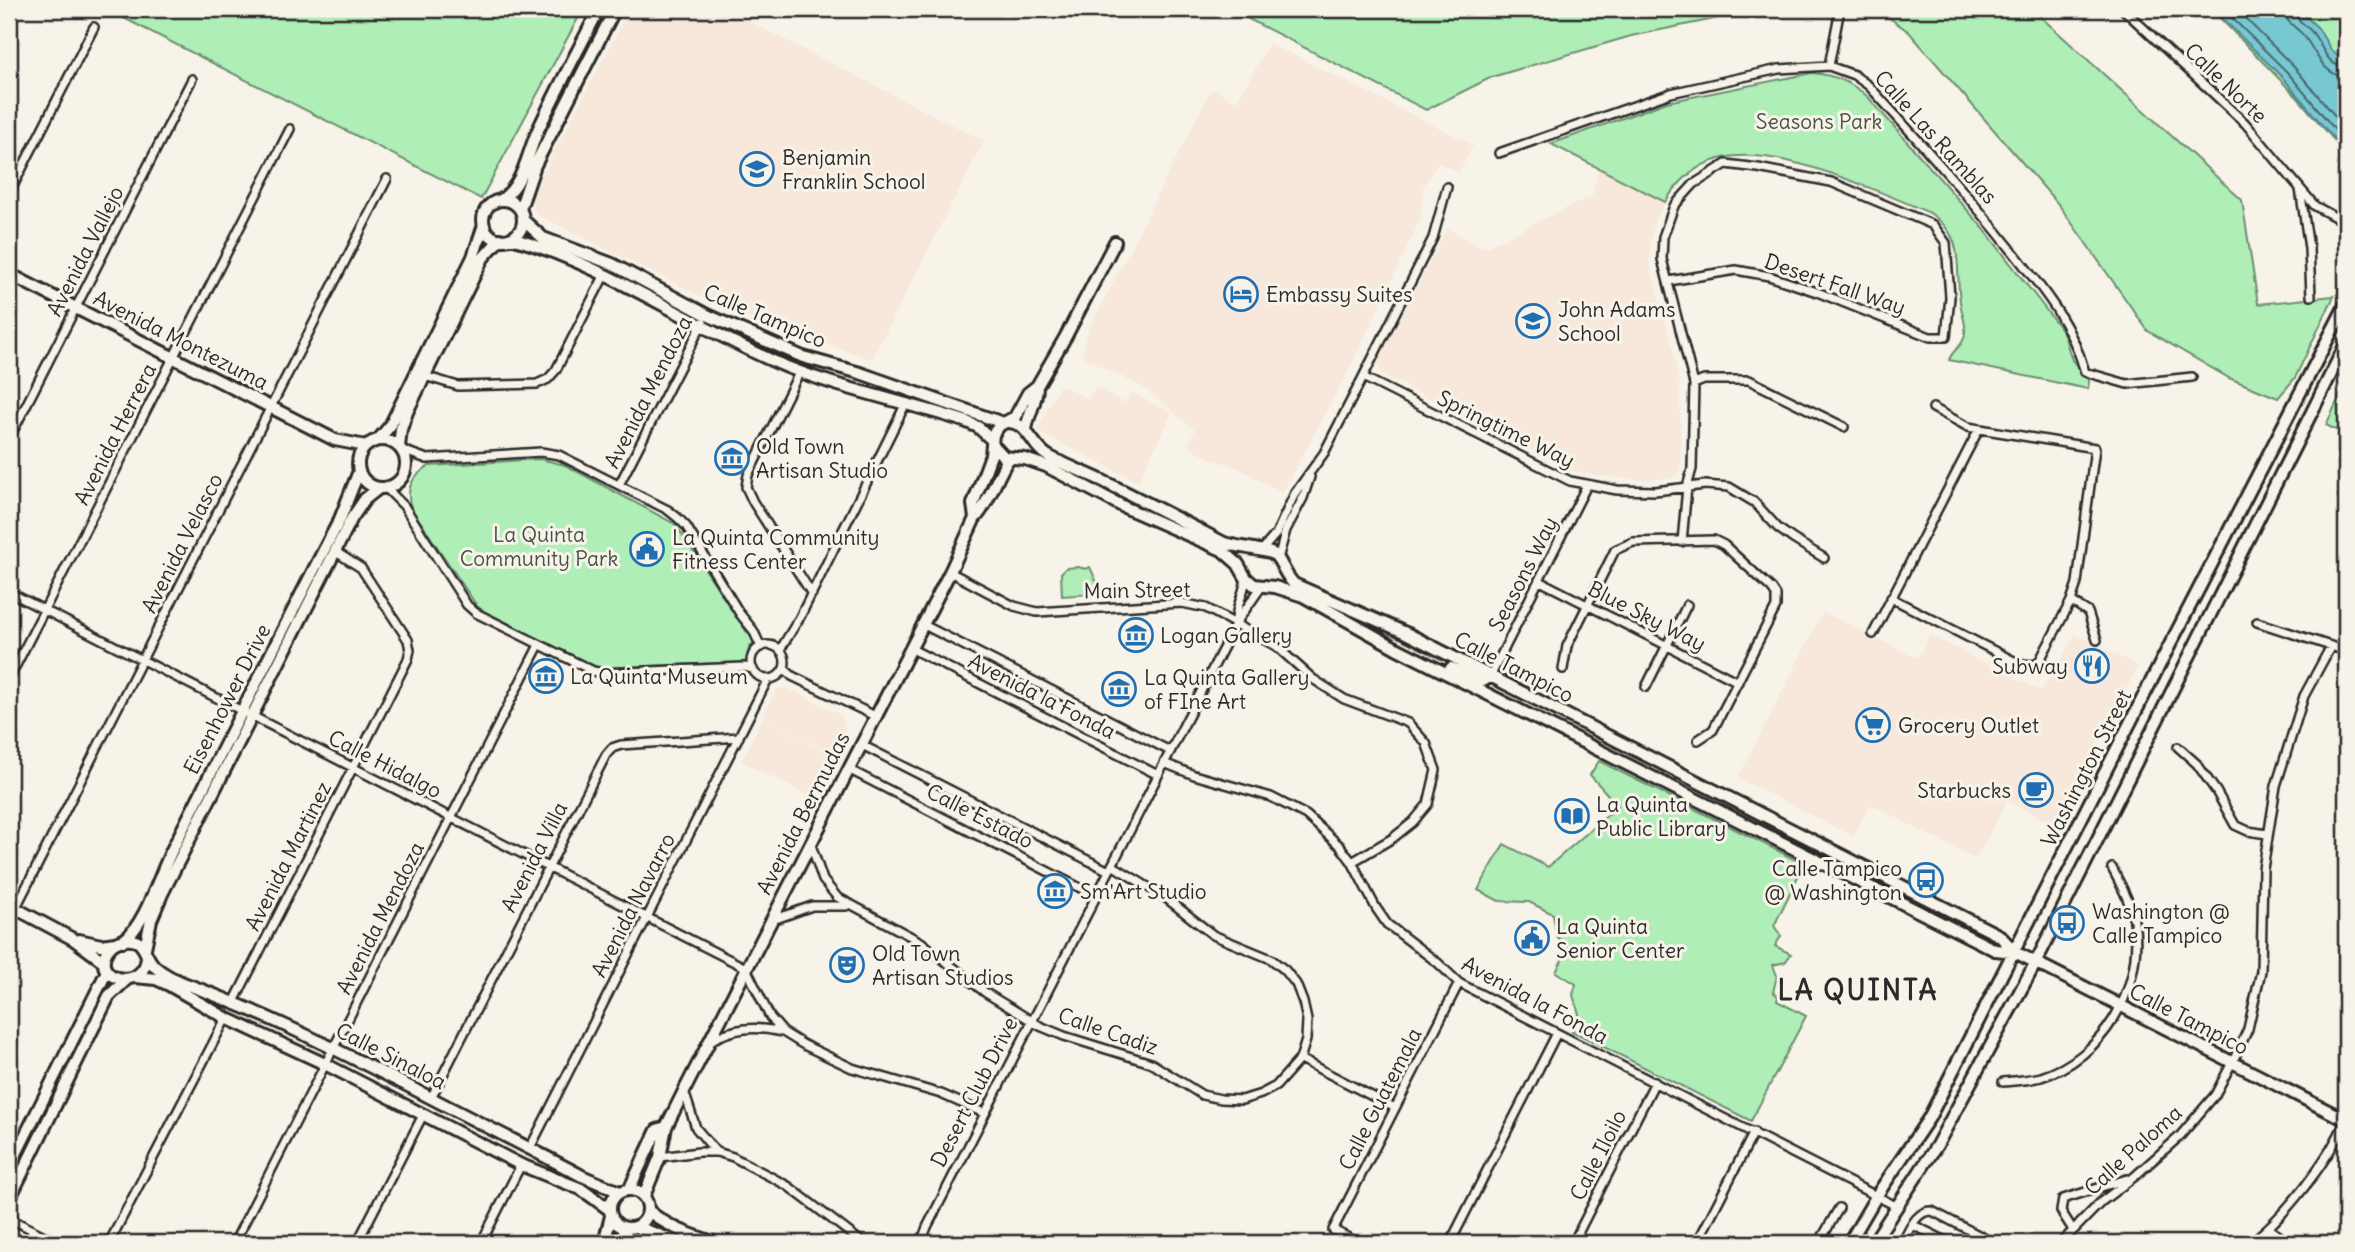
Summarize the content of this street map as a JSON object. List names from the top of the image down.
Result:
{
  "streets": {
    "main road": [
      "Calle Tampico",
      "Avenida Montezuma",
      "Eisenhower Drive",
      "Washington Street",
      "Avenida Bermudas",
      "Calle Sinaloa",
      "Desert Club Drive"
    ],
    "street": [
      "Calle Norte",
      "Calle Las Ramblas",
      "Avenida Vallejo",
      "Desert Fall Way",
      "Avenida Mendoza",
      "Springtime Way",
      "Avenida Herrera",
      "Avenida Velasco",
      "Seasons Way",
      "Main Street",
      "Blue Sky Way",
      "Avenida la Fonda",
      "Calle Hidalgo",
      "Calle Estado",
      "Avenida Martinez",
      "Avenida Villa",
      "Avenida Navarro",
      "Calle Cadiz",
      "Calle Guatemala",
      "Calle Paloma",
      "Calle Iloilo"
    ]
  },
  "crossings": [
    ["Avenida Vallejo", "Avenida Montezuma"],
    ["Calle Tampico", "Avenida Mendoza"],
    ["Calle Tampico", "Seasons Way"],
    ["Calle Tampico", "Eisenhower Drive"],
    ["Calle Tampico", "Washington Street"],
    ["Calle Tampico", "Avenida Bermudas"],
    ["Calle Tampico", "Desert Club Drive"],
    ["Calle Tampico", "Calle Paloma"],
    ["Avenida Montezuma", "Avenida Herrera"],
    ["Avenida Montezuma", "Avenida Velasco"],
    ["Avenida Montezuma", "Eisenhower Drive"],
    ["Avenida Mendoza", "Calle Hidalgo"],
    ["Avenida Mendoza", "Calle Sinaloa"],
    ["Springtime Way", "Seasons Way"],
    ["Springtime Way", "Desert Club Drive"],
    ["Avenida Herrera", "Calle Hidalgo"],
    ["Avenida Velasco", "Calle Hidalgo"],
    ["Seasons Way", "Blue Sky Way"],
    ["Main Street", "Avenida la Fonda"],
    ["Main Street", "Avenida Bermudas"],
    ["Main Street", "Desert Club Drive"],
    ["Avenida la Fonda", "Washington Street"],
    ["Avenida la Fonda", "Avenida Bermudas"],
    ["Avenida la Fonda", "Desert Club Drive"],
    ["Avenida la Fonda", "Calle Guatemala"],
    ["Avenida la Fonda", "Calle Iloilo"],
    ["Eisenhower Drive", "Calle Hidalgo"],
    ["Eisenhower Drive", "Avenida Martinez"],
    ["Eisenhower Drive", "Calle Sinaloa"],
    ["Calle Hidalgo", "Avenida Bermudas"],
    ["Calle Hidalgo", "Avenida Martinez"],
    ["Calle Hidalgo", "Avenida Villa"],
    ["Calle Hidalgo", "Avenida Navarro"],
    ["Avenida Bermudas", "Calle Estado"],
    ["Avenida Bermudas", "Calle Cadiz"],
    ["Avenida Bermudas", "Calle Sinaloa"],
    ["Calle Estado", "Calle Cadiz"],
    ["Calle Estado", "Desert Club Drive"],
    ["Avenida Martinez", "Calle Sinaloa"],
    ["Avenida Villa", "Avenida Navarro"],
    ["Avenida Villa", "Calle Sinaloa"],
    ["Avenida Navarro", "Calle Sinaloa"],
    ["Calle Cadiz", "Desert Club Drive"]
  ],
  "districts": ["LA QUINTA"],
  "parks": ["Seasons Park", "La Quinta Community Park"],
  "places": {
    "school or university": ["Benjamin Franklin School", "John Adams School"],
    "hotel": ["Embassy Suites"],
    "museum": [
      "Old Town Artisan Studio",
      "Logan Gallery",
      "La Quinta Museum",
      "La Quinta Gallery of FIne Art",
      "Sm'Art Studio"
    ],
    "public building": ["La Quinta Community Fitness Center", "La Quinta Senior Center"],
    "restaurant": ["Subway"],
    "supermarket": ["Grocery Outlet"],
    "cafe": ["Starbucks"],
    "library": ["La Quinta Public Library"],
    "bus stop": ["Calle Tampico @ Washington", "Washington @ Calle Tampico"],
    "theatre": ["Old Town Artisan Studios"]
  }
}
